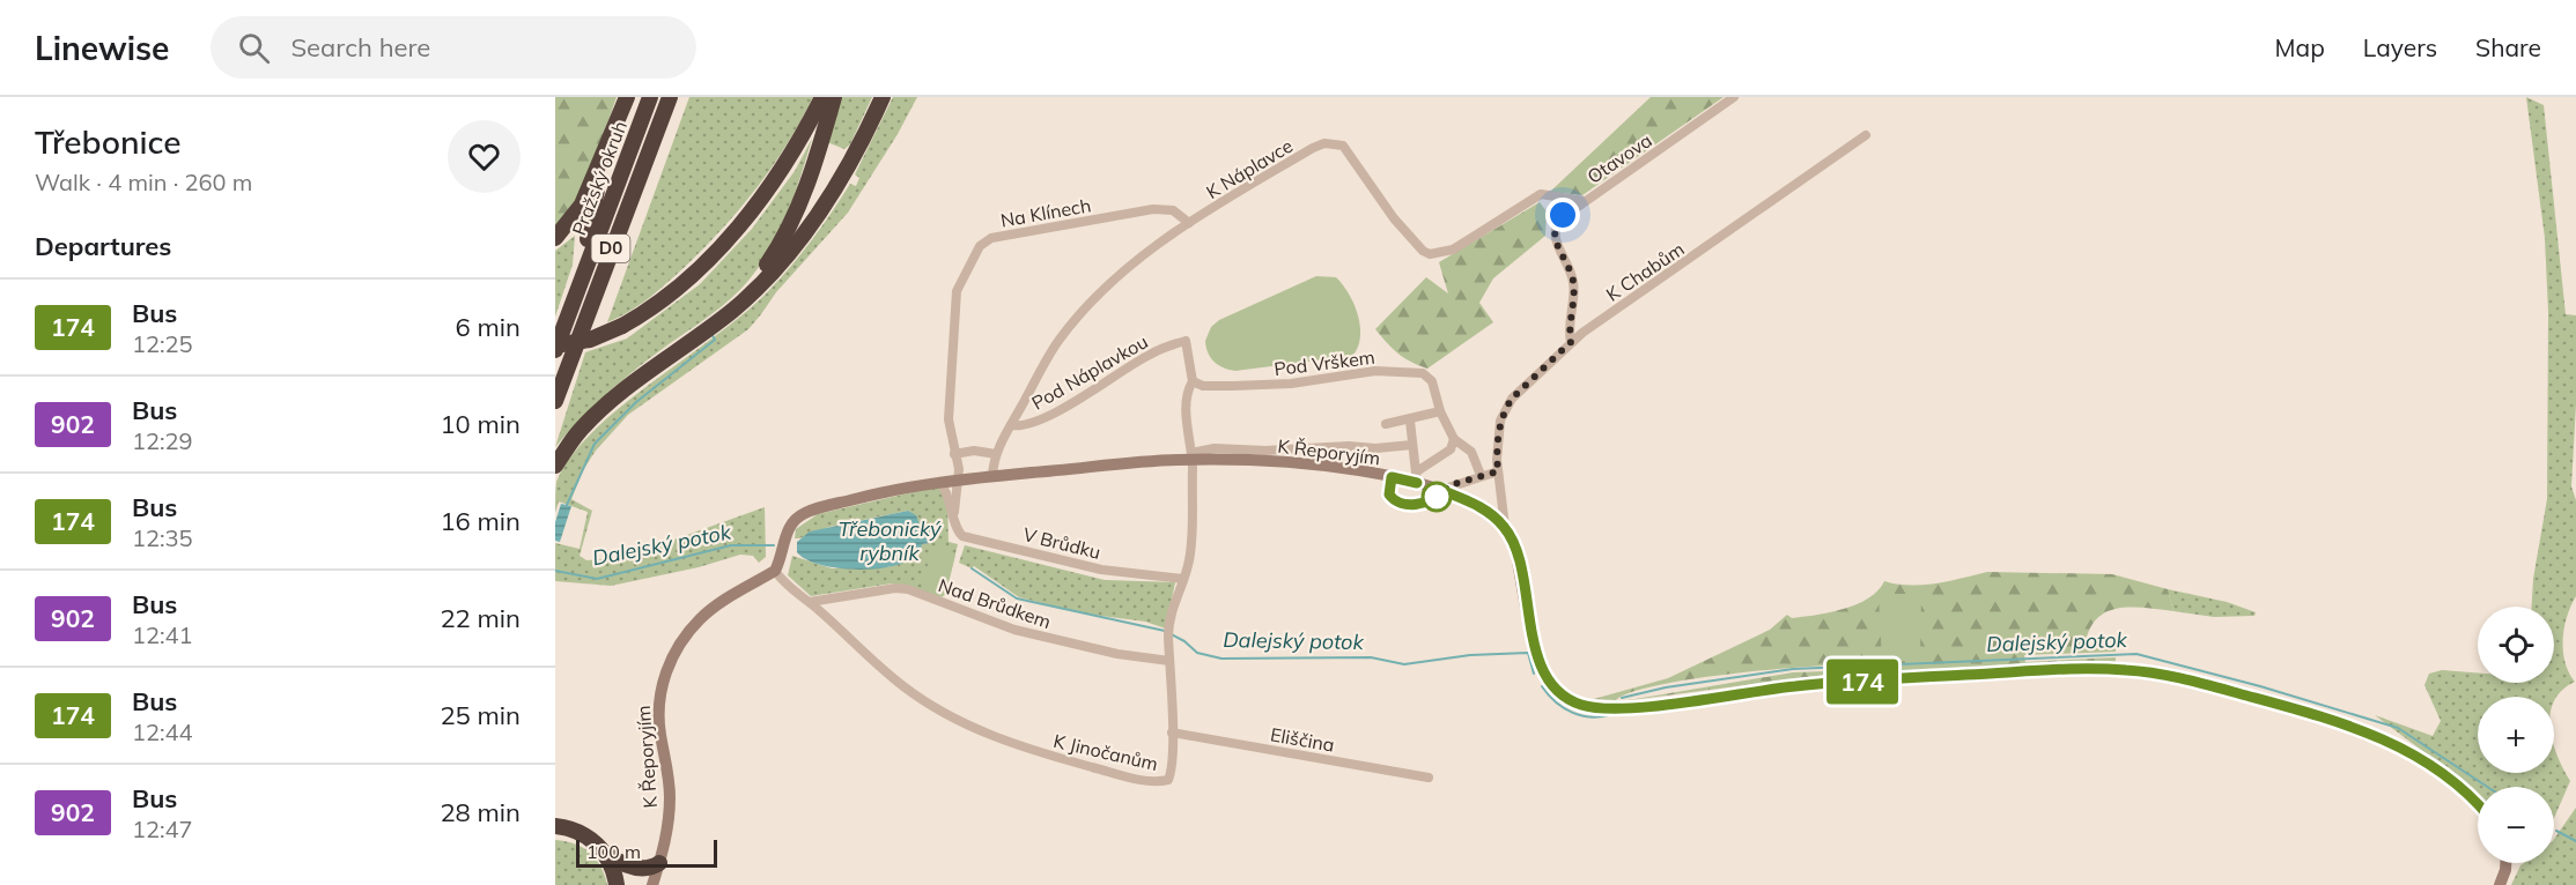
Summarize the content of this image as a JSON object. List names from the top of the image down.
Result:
{
  "streets": {
    "highway": ["Pražský okruh", "D0"],
    "street": [
      "Otavova",
      "K Náplavce",
      "Na Klínech",
      "K Chabům",
      "Pod Vrškem",
      "Pod Náplavkou",
      "K Řeporyjím",
      "V Brůdku",
      "Nad Brůdkem",
      "Eliščina",
      "K Jinočanům"
    ]
  },
  "crossings": [
    ["Otavova", "K Náplavce"],
    ["Otavova", "K Chabům"],
    ["K Náplavce", "Na Klínech"],
    ["K Náplavce", "Pod Náplavkou"],
    ["K Náplavce", "K Řeporyjím"],
    ["Na Klínech", "K Řeporyjím"],
    ["K Chabům", "K Řeporyjím"],
    ["Pod Vrškem", "Pod Náplavkou"],
    ["Pod Náplavkou", "K Řeporyjím"],
    ["Pod Náplavkou", "K Jinočanům"],
    ["K Řeporyjím", "V Brůdku"],
    ["K Řeporyjím", "K Jinočanům"],
    ["V Brůdku", "K Jinočanům"],
    ["Nad Brůdkem", "K Jinočanům"],
    ["Eliščina", "K Jinočanům"]
  ],
  "water": ["Třebonický rybník", "Dalejský potok"],
  "lines": ["bus line 174"],
  "scale_bar": "100 m",
  "page": {
    "header": "Linewise",
    "search": "Search here",
    "nav": ["Map", "Layers", "Share"],
    "heading": [
      ["Třebonice", "Walk · 4 min · 260 m"],
      "Departures"
    ],
    "on_map": "174",
    "list": [
      {
        "mark": "174",
        "name": "Bus",
        "note": "12:25",
        "value": "6 min"
      },
      {
        "mark": "902",
        "name": "Bus",
        "note": "12:29",
        "value": "10 min"
      },
      {
        "mark": "174",
        "name": "Bus",
        "note": "12:35",
        "value": "16 min"
      },
      {
        "mark": "902",
        "name": "Bus",
        "note": "12:41",
        "value": "22 min"
      },
      {
        "mark": "174",
        "name": "Bus",
        "note": "12:44",
        "value": "25 min"
      },
      {
        "mark": "902",
        "name": "Bus",
        "note": "12:47",
        "value": "28 min"
      }
    ],
    "map_buttons": ["+", "−"],
    "scale": "100 m"
  }
}
